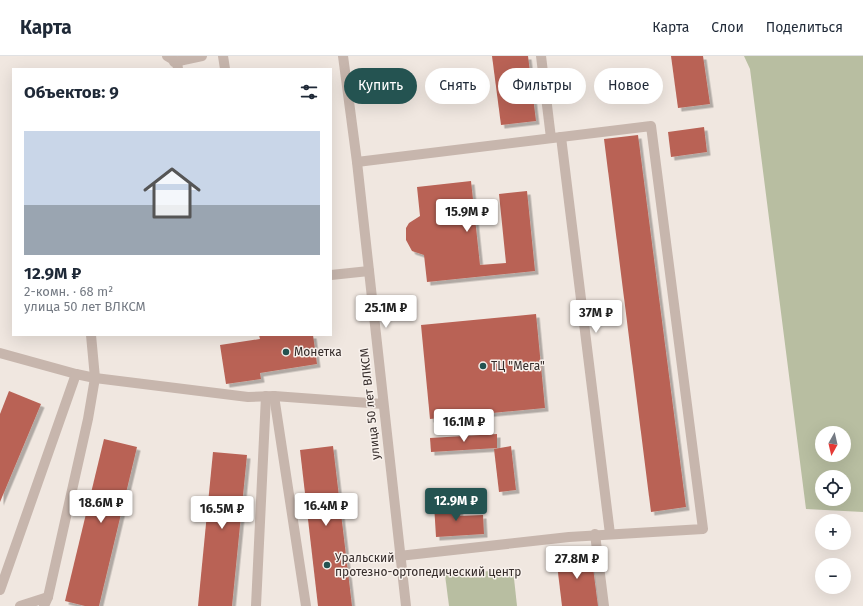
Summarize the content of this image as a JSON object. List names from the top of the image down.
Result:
{
  "streets": {
    "street": ["улица 50 лет ВЛКСМ"]
  },
  "places": ["Монетка", "ТЦ \"Мега\"", "Уральский протезно-ортопедический центр"],
  "north": "bottom",
  "page": {
    "header": "Карта",
    "nav": ["Карта", "Слои", "Поделиться"],
    "chip": [
      "Купить",
      "Снять",
      "Фильтры",
      "Новое"
    ],
    "heading": "Объектов: 9",
    "list": [
      {
        "name": "12.9M ₽",
        "note": "2-комн. · 68 m² · улица 50 лет ВЛКСМ"
      }
    ],
    "price": [
      "15.9M ₽",
      "25.1M ₽",
      "37M ₽",
      "16.1M ₽",
      "12.9M ₽",
      "18.6M ₽",
      "16.4M ₽",
      "16.5M ₽",
      "27.8M ₽"
    ],
    "map_buttons": ["+", "−"]
  }
}
